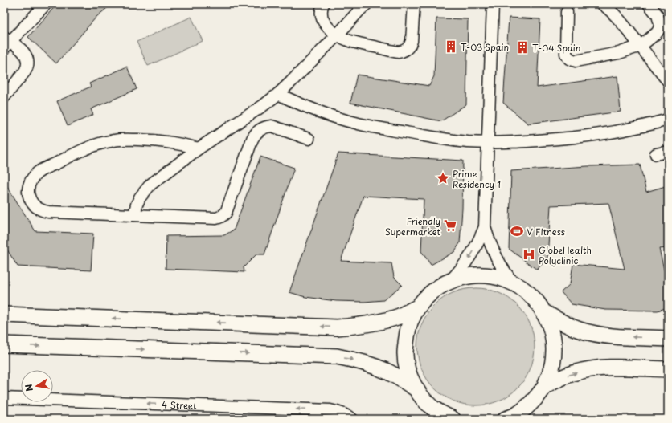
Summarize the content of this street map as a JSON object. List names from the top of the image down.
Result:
{
  "streets": {
    "street": ["4 Street"]
  },
  "places": {
    "building": ["T-03 Spain", "T-04 Spain"],
    "place": ["Prime Residency 1"],
    "supermarket": ["Friendly Supermarket"],
    "sports": ["V FItness"],
    "hospital": ["GlobeHealth Polyclinic"]
  },
  "north": "left"
}
